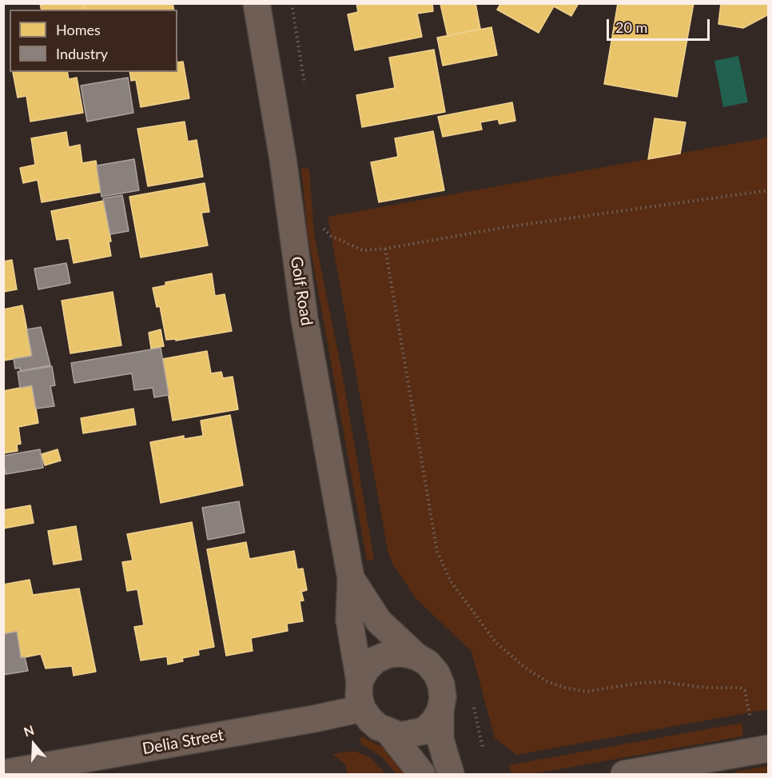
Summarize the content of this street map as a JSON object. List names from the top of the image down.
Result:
{
  "streets": {
    "street": ["Golf Road", "Delia Street"]
  },
  "crossings": [
    ["Golf Road", "Delia Street"]
  ],
  "legend": ["Homes", "Industry"],
  "scale_bar": "20 m",
  "north": "top"
}
